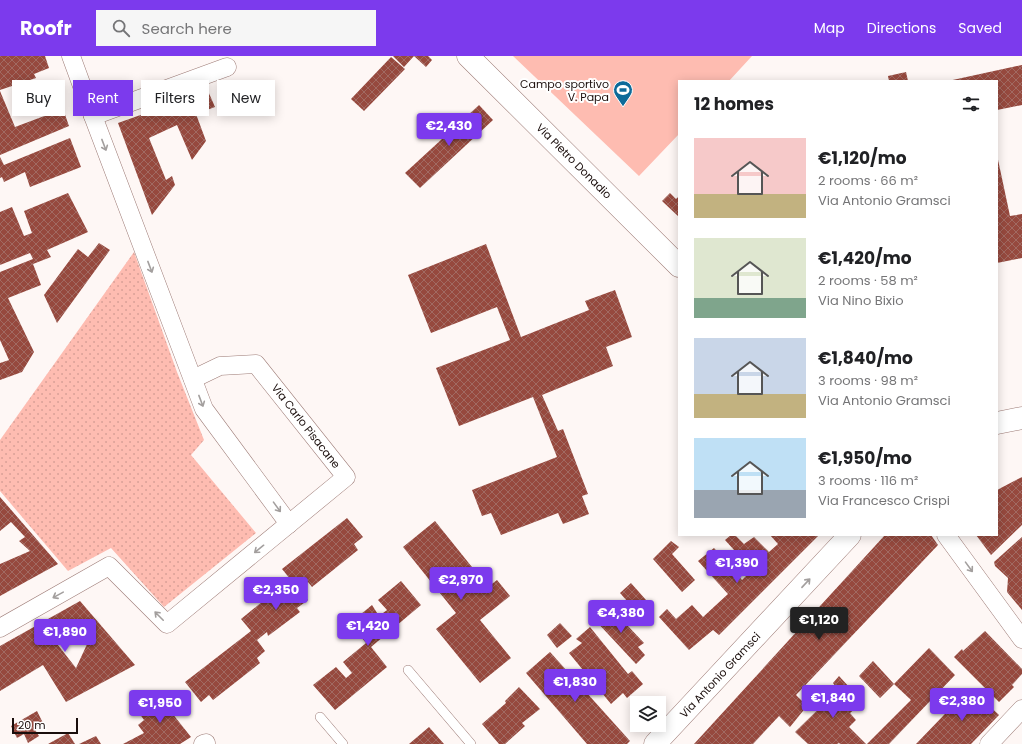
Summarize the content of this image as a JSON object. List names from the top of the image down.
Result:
{
  "streets": {
    "main road": ["Via Pietro Donadio", "Via Antonio Gramsci"],
    "street": ["Via Carlo Pisacane"]
  },
  "one_way": ["Via Antonio Gramsci"],
  "places": {
    "sports": ["Campo sportivo V. Papa"]
  },
  "scale_bar": "20 m",
  "page": {
    "header": "Roofr",
    "search": "Search here",
    "nav": ["Map", "Directions", "Saved"],
    "chip": [
      "Buy",
      "Rent",
      "Filters",
      "New"
    ],
    "heading": "12 homes",
    "price": [
      "€2,430",
      "€1,390",
      "€2,970",
      "€2,350",
      "€4,380",
      "€1,120",
      "€1,420",
      "€1,890",
      "€1,830",
      "€1,840",
      "€2,380",
      "€1,950"
    ],
    "list": [
      {
        "name": "€1,120/mo",
        "note": "2 rooms · 66 m² · Via Antonio Gramsci"
      },
      {
        "name": "€1,420/mo",
        "note": "2 rooms · 58 m² · Via Nino Bixio"
      },
      {
        "name": "€1,840/mo",
        "note": "3 rooms · 98 m² · Via Antonio Gramsci"
      },
      {
        "name": "€1,950/mo",
        "note": "3 rooms · 116 m² · Via Francesco Crispi"
      }
    ],
    "scale": "20 m"
  }
}
